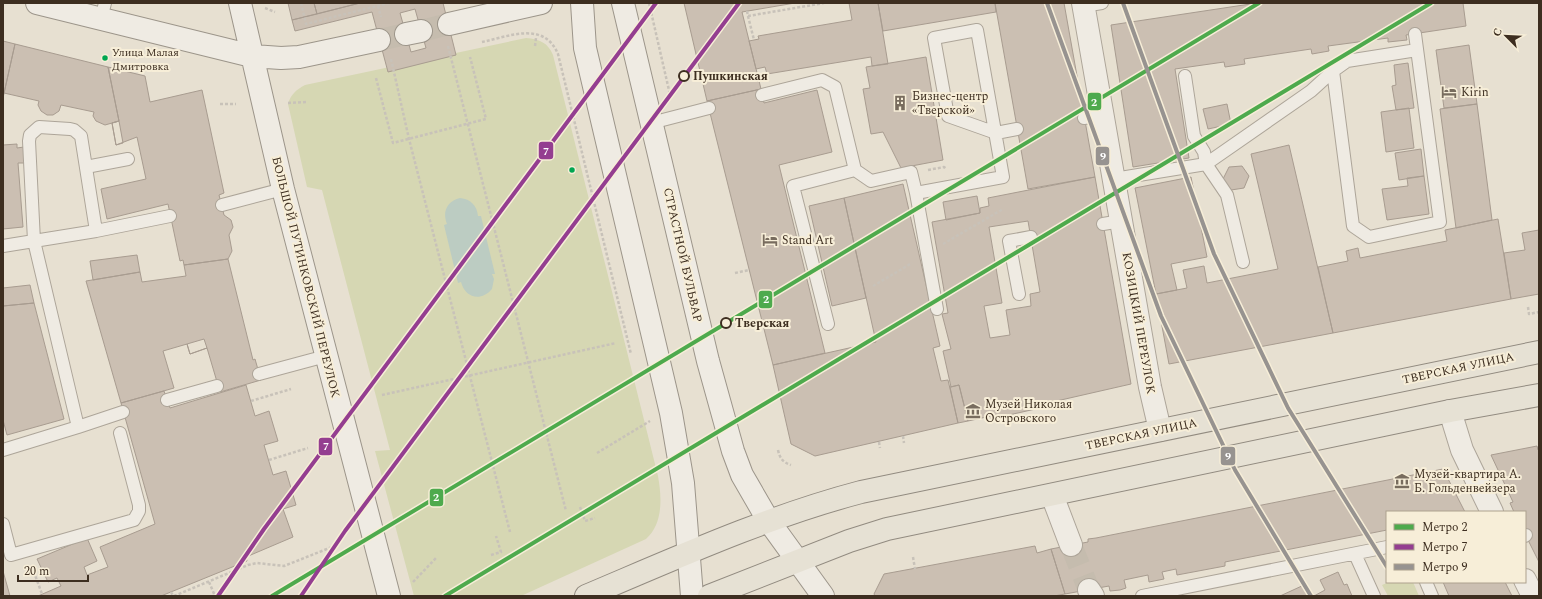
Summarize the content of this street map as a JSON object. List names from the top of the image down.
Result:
{
  "streets": {
    "main road": [
      "СТРАСТНОЙ БУЛЬВАР",
      "БОЛЬШОЙ ПУТИНКОВСКИЙ ПЕРЕУЛОК",
      "КОЗИЦКИЙ ПЕРЕУЛОК",
      "ТВЕРСКАЯ УЛИЦА"
    ]
  },
  "crossings": [
    ["СТРАСТНОЙ БУЛЬВАР", "ТВЕРСКАЯ УЛИЦА"],
    ["КОЗИЦКИЙ ПЕРЕУЛОК", "ТВЕРСКАЯ УЛИЦА"]
  ],
  "places": {
    "other": ["Улица Малая Дмитровка", "Пушкинская", "Тверская"],
    "hotel": ["Kirin", "Stand Art"],
    "building": ["Бизнес-центр «Тверской»"],
    "museum": ["Музей Николая Островского", "Музей-квартира А. Б. Гольденвейзера"]
  },
  "lines": ["metro line 2", "metro line 7", "metro line 9"],
  "legend": ["Метро 2", "Метро 7", "Метро 9"],
  "scale_bar": "20 m",
  "north": "top left"
}
